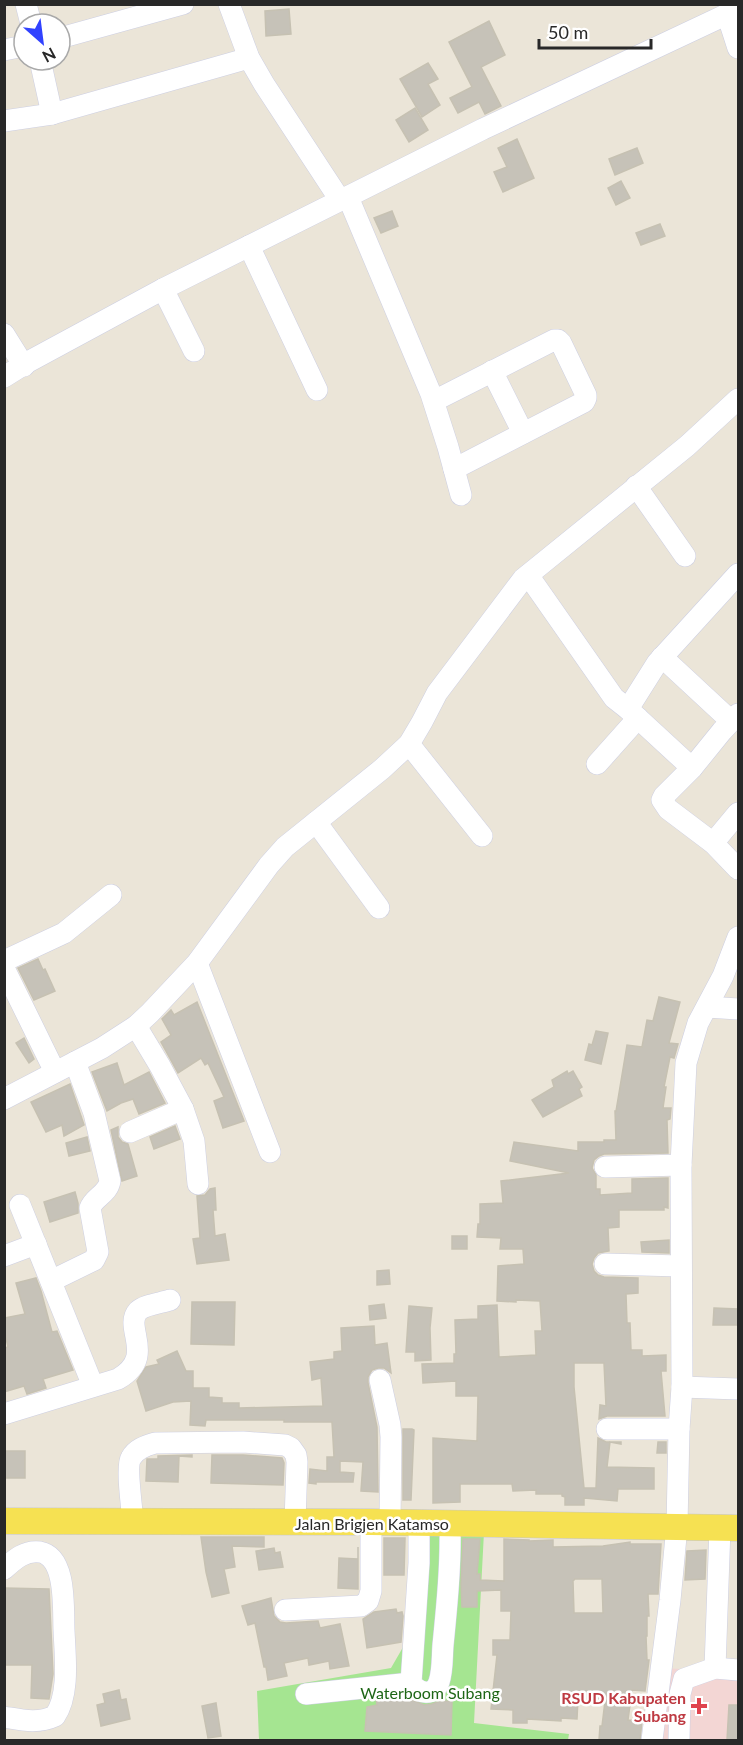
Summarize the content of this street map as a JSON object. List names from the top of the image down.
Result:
{
  "streets": {
    "main road": ["Jalan Brigjen Katamso"]
  },
  "parks": ["Waterboom Subang"],
  "places": {
    "health": ["RSUD Kabupaten Subang"]
  },
  "scale_bar": "50 m",
  "north": "bottom right"
}
